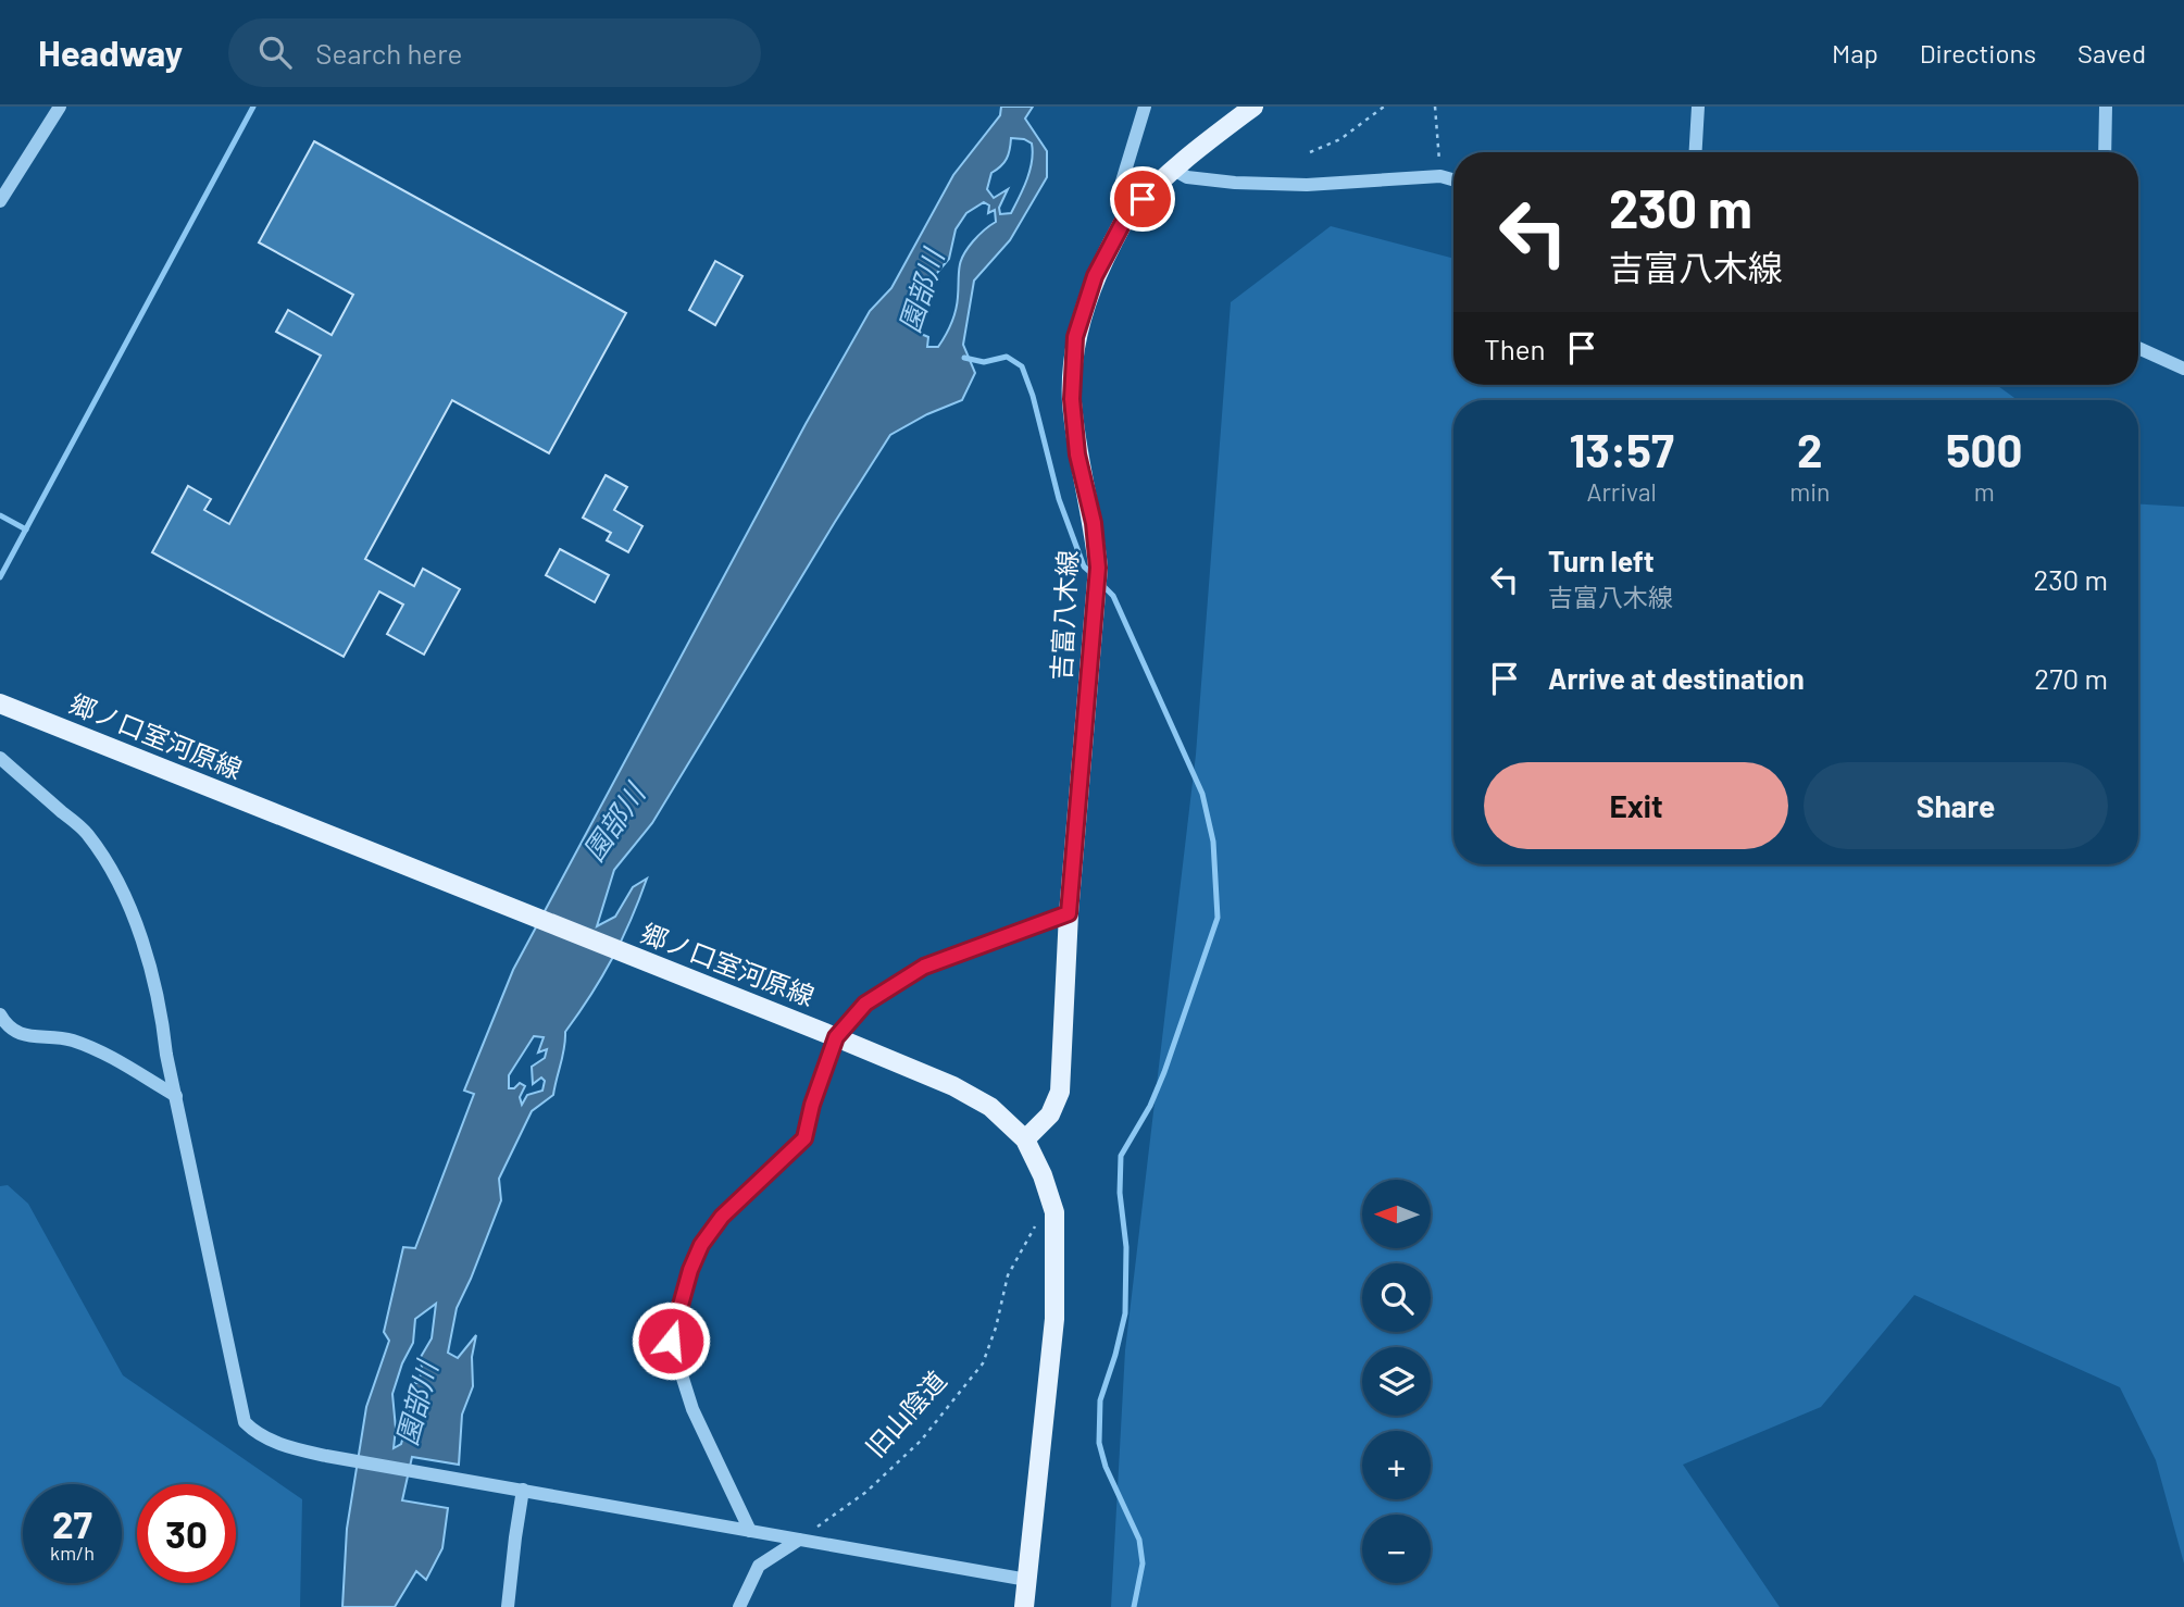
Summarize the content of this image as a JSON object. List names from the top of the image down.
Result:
{
  "streets": {
    "main road": ["吉富八木線", "郷ノ口室河原線"],
    "path": ["旧山陰道"]
  },
  "crossings": [
    ["吉富八木線", "郷ノ口室河原線"],
    ["郷ノ口室河原線", "旧山陰道"]
  ],
  "water": ["園部川"],
  "north": "left",
  "page": {
    "header": "Headway",
    "search": "Search here",
    "nav": ["Map", "Directions", "Saved"],
    "turn": ["230 m", "吉富八木線"],
    "then": "Then",
    "eta": [
      "13:57",
      "Arrival",
      "2",
      "min",
      "500",
      "m"
    ],
    "list": [
      {
        "name": "Turn left",
        "note": "吉富八木線",
        "value": "230 m"
      },
      {
        "name": "Arrive at destination",
        "value": "270 m"
      }
    ],
    "buttons": ["Exit", "Share"],
    "map_buttons": ["+", "−"],
    "speed": "27 km/h",
    "limit": "30"
  }
}
